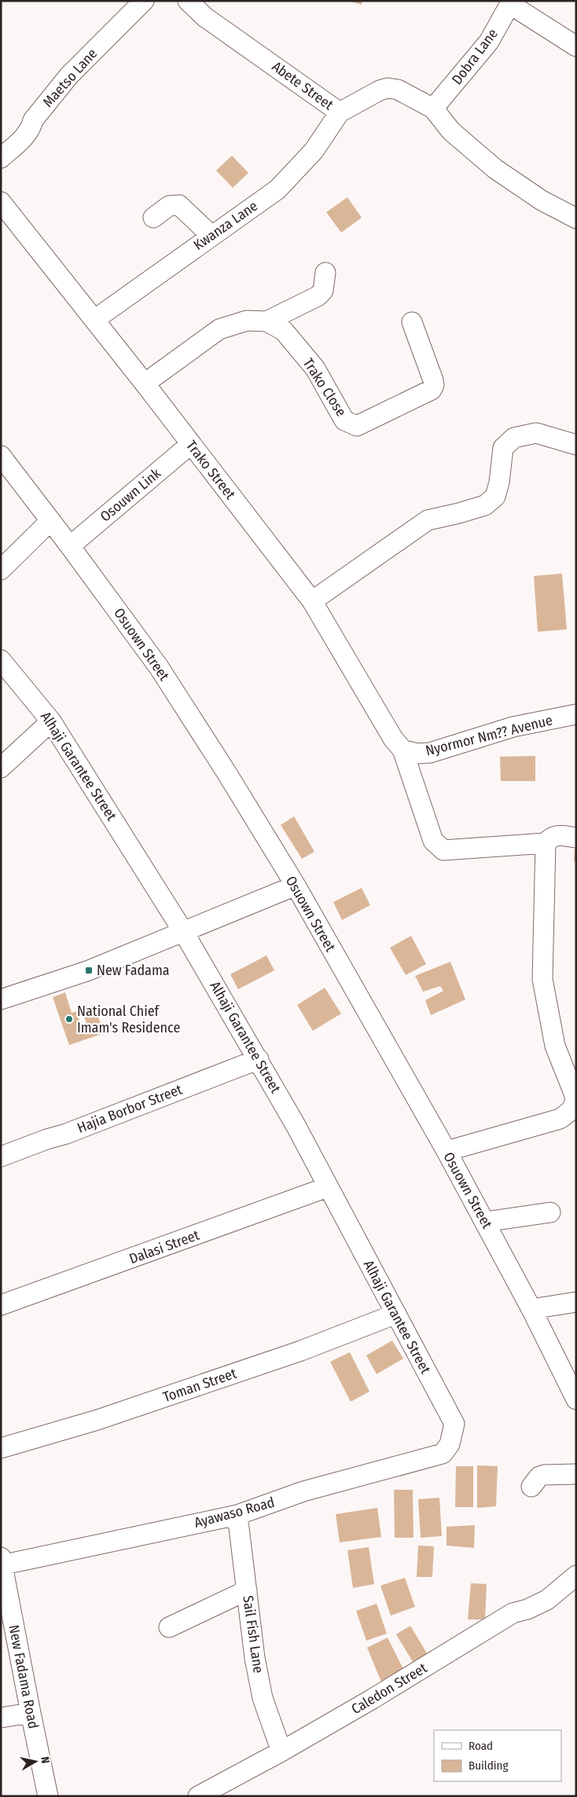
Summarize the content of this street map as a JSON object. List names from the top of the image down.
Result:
{
  "streets": {
    "street": [
      "Dobra Lane",
      "Maetso Lane",
      "Abete Street",
      "Kwanza Lane",
      "Trako Close",
      "Trako Street",
      "Osouwn Link",
      "Osuown Street",
      "Nyormor Nm?? Avenue",
      "Alhaji Garantee Street",
      "Hajia Borbor Street",
      "Dalasi Street",
      "Toman Street",
      "Ayawaso Road",
      "Sail Fish Lane",
      "New Fadama Road",
      "Caledon Street"
    ]
  },
  "crossings": [
    ["Dobra Lane", "Abete Street"],
    ["Abete Street", "Kwanza Lane"],
    ["Kwanza Lane", "Trako Street"],
    ["Trako Close", "Trako Street"],
    ["Trako Street", "Osouwn Link"],
    ["Trako Street", "Nyormor Nm?? Avenue"],
    ["Osouwn Link", "Osuown Street"],
    ["Alhaji Garantee Street", "Hajia Borbor Street"],
    ["Alhaji Garantee Street", "Dalasi Street"],
    ["Alhaji Garantee Street", "Toman Street"],
    ["Alhaji Garantee Street", "Ayawaso Road"],
    ["Ayawaso Road", "Sail Fish Lane"],
    ["Ayawaso Road", "New Fadama Road"],
    ["Sail Fish Lane", "Caledon Street"]
  ],
  "places": {
    "transit": ["New Fadama"],
    "other": ["National Chief Imam's Residence"]
  },
  "legend": ["Road", "Building"],
  "north": "right"
}
